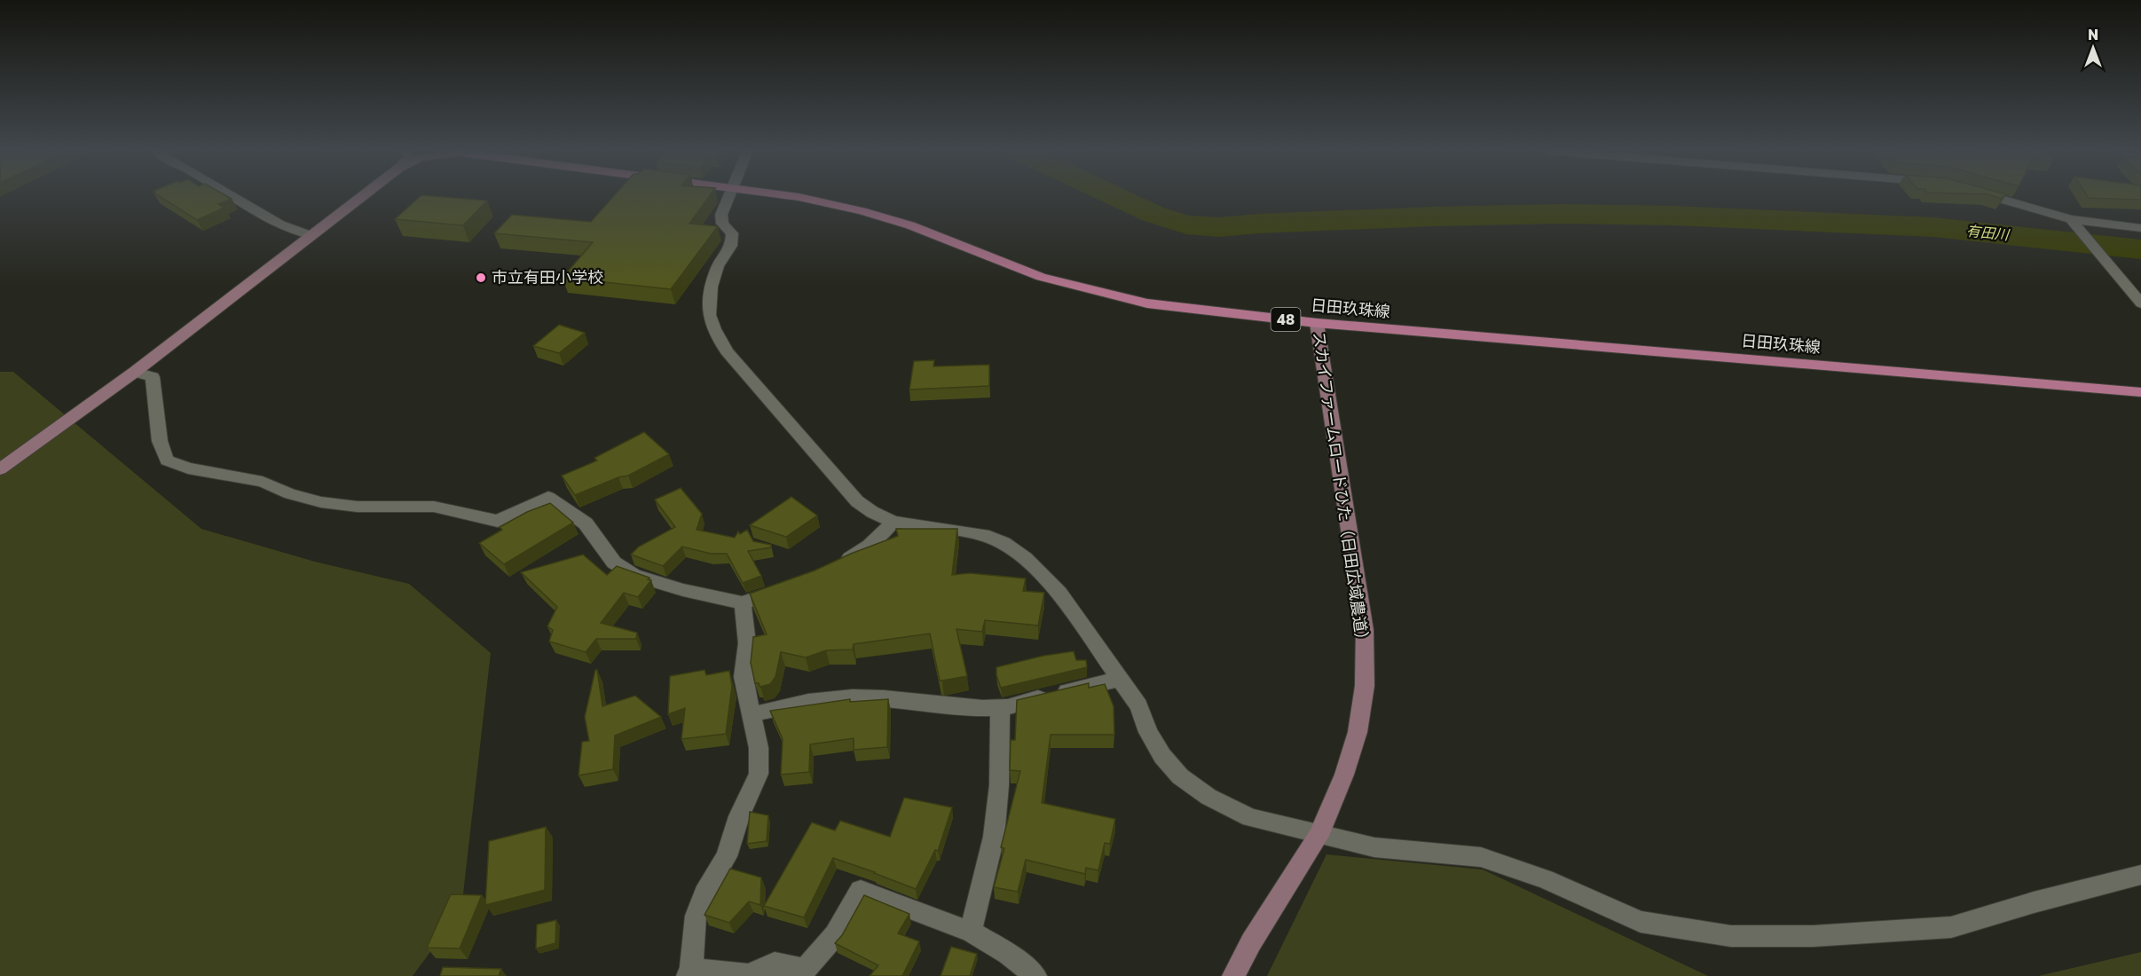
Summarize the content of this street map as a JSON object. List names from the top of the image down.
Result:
{
  "streets": {
    "main road": ["日田玖珠線", "48"],
    "street": ["スカイファームロードひた（日田広域農道）"]
  },
  "crossings": [
    ["日田玖珠線", "スカイファームロードひた（日田広域農道）"]
  ],
  "water": ["有田川"],
  "places": ["市立有田小学校"],
  "north": "top"
}
